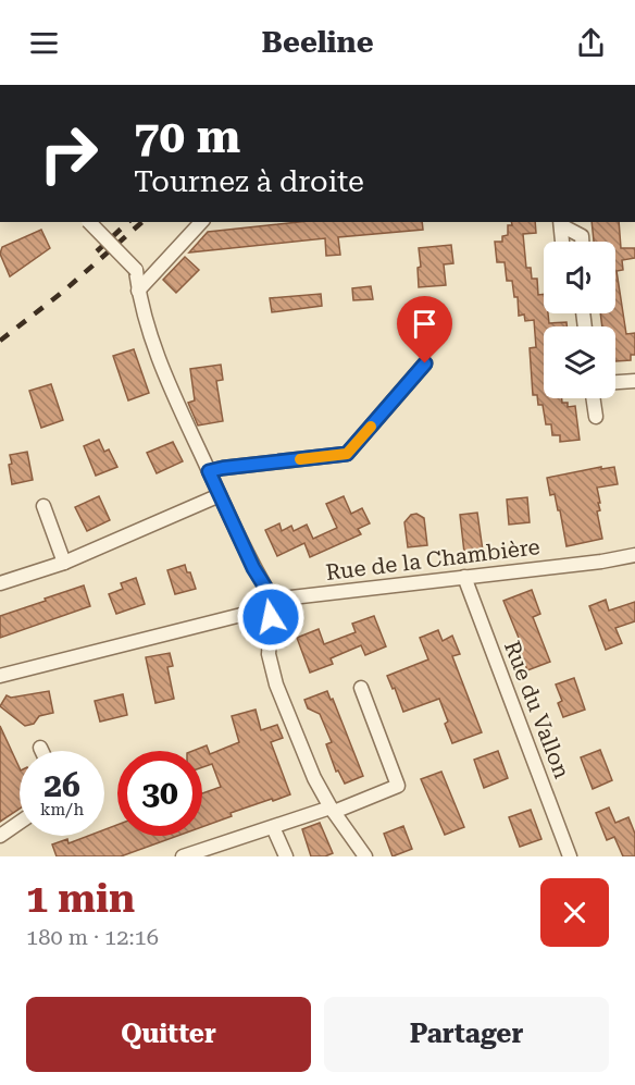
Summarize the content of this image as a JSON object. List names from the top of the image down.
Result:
{
  "streets": {
    "street": ["Rue de la Chambière", "Rue du Vallon"]
  },
  "crossings": [
    ["Rue de la Chambière", "Rue du Vallon"]
  ],
  "page": {
    "header": "Beeline",
    "turn": ["70 m", "Tournez à droite"],
    "speed": "26 km/h",
    "limit": "30",
    "heading": ["1 min", "180 m · 12:16"],
    "buttons": ["Quitter", "Partager"]
  }
}
